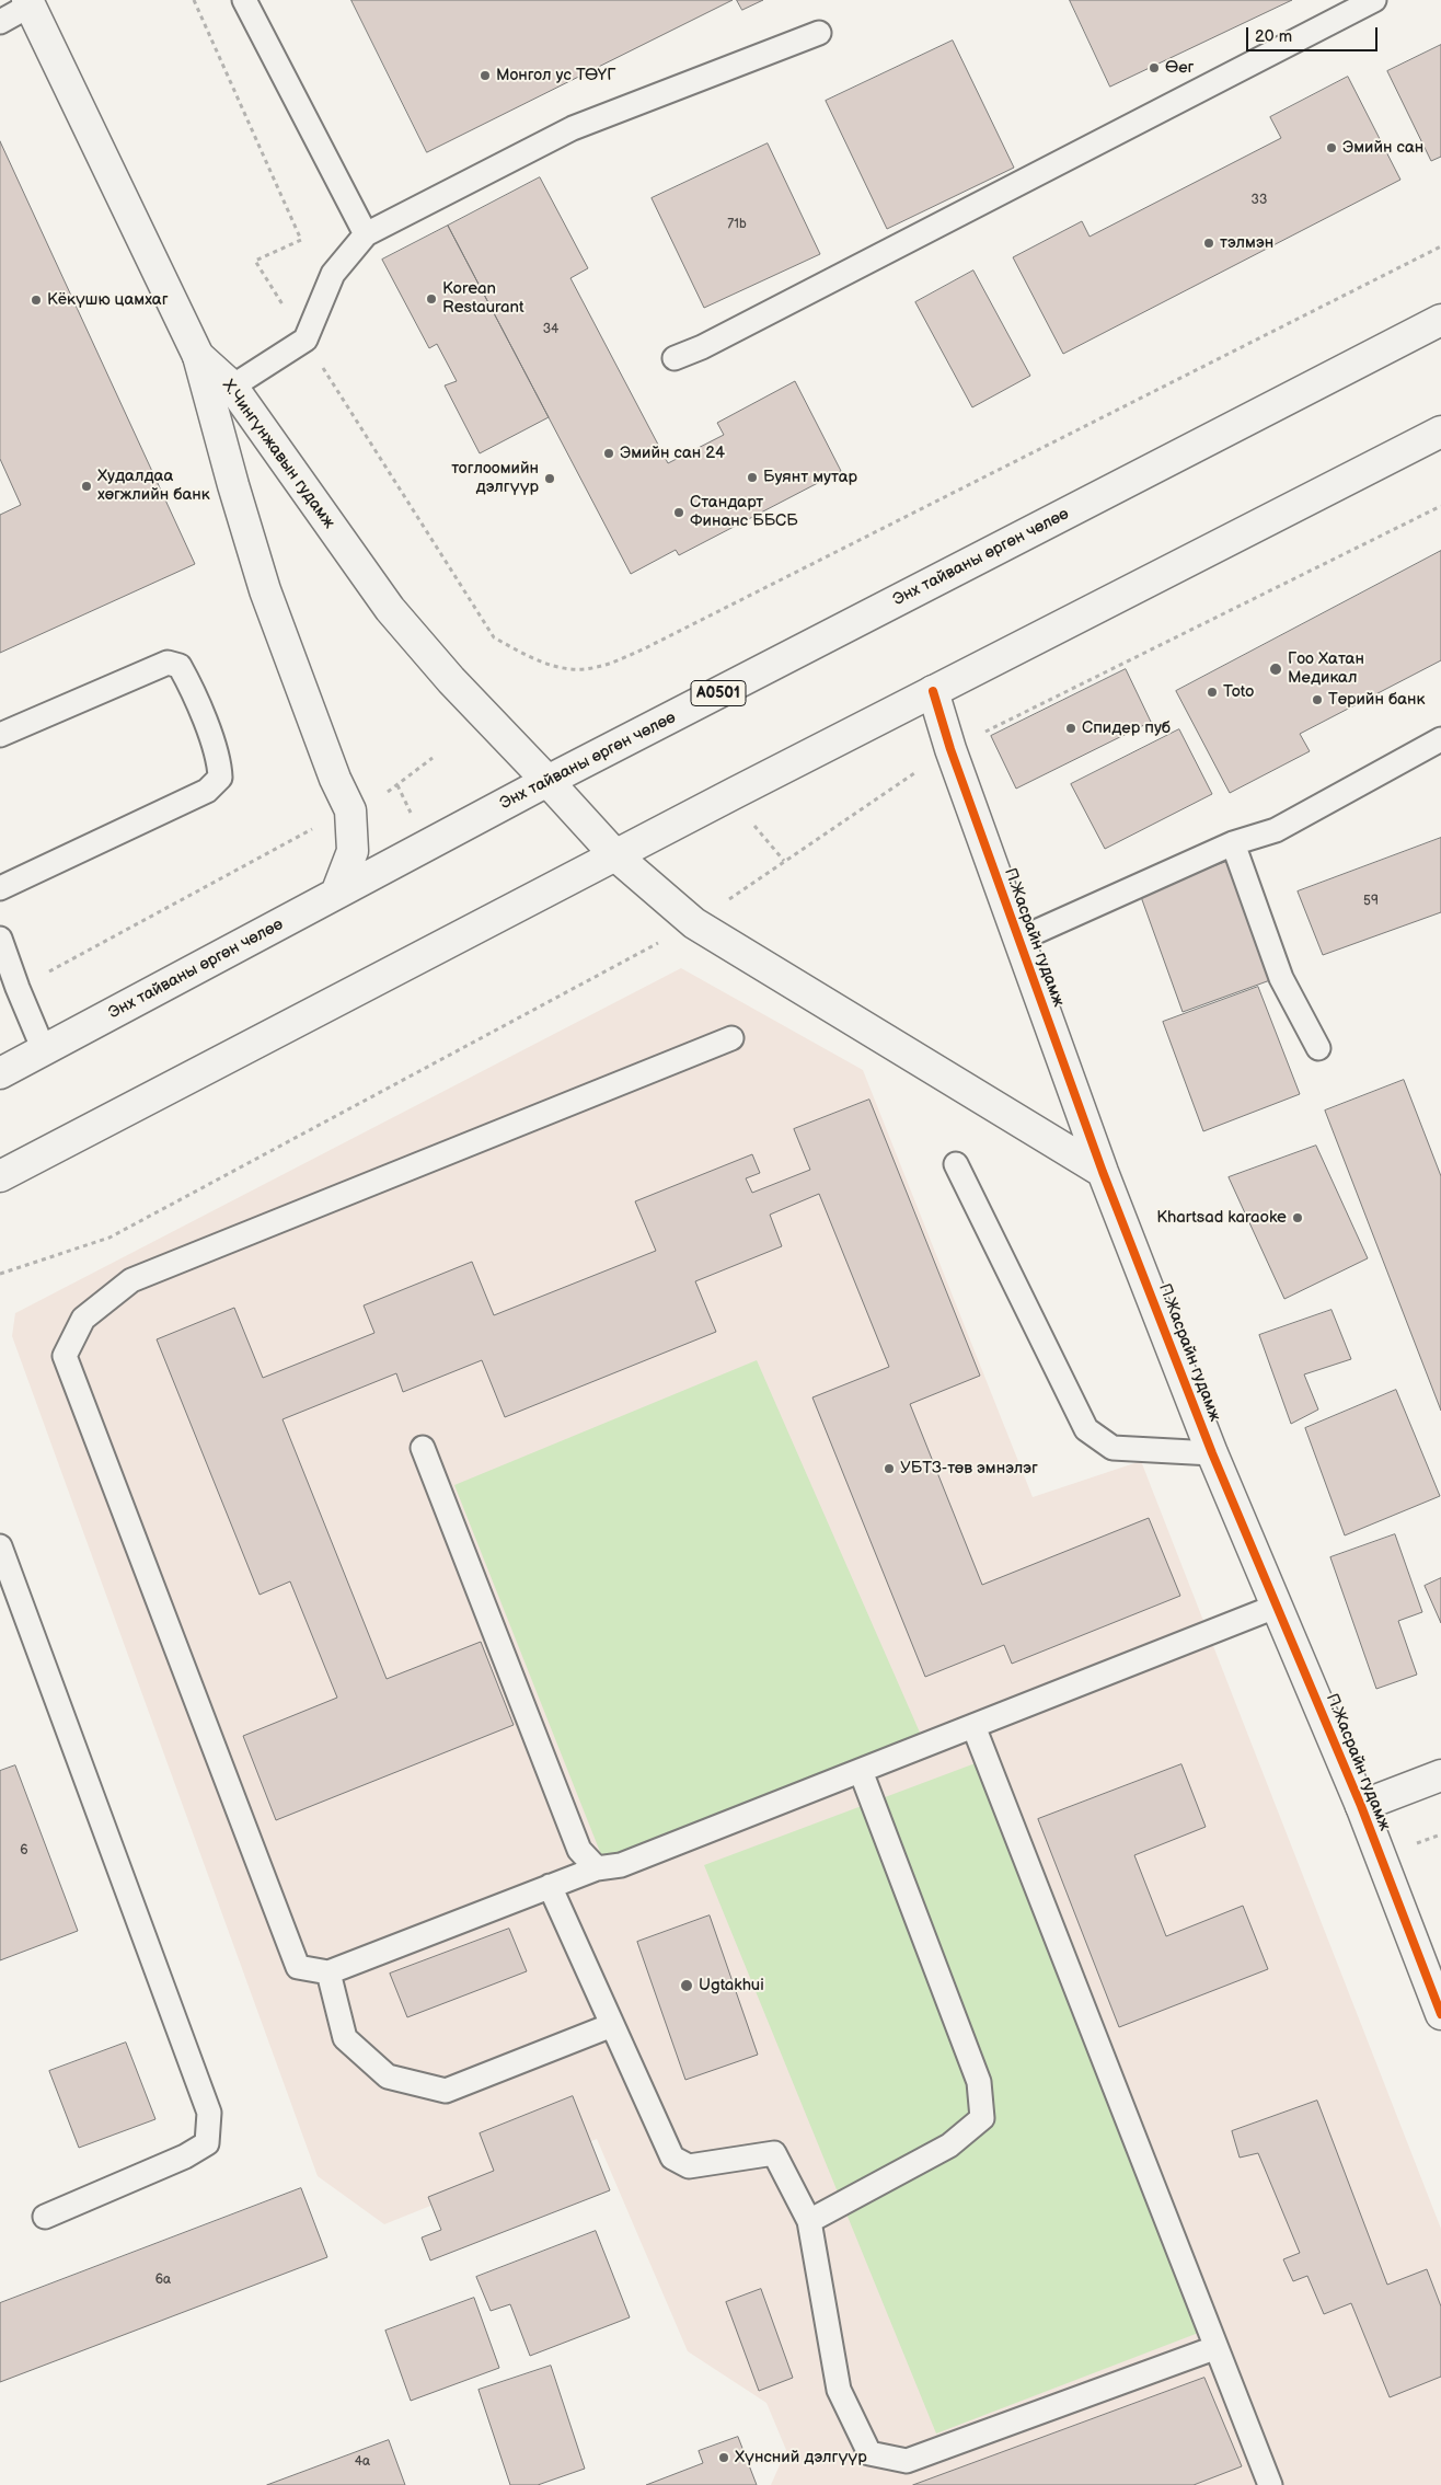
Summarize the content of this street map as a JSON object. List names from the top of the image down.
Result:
{
  "streets": {
    "main road": [
      "Х.Чингүнжавын гудамж",
      "Энх тайваны өргөн чөлөө",
      "A0501",
      "П.Жасрайн гудамж"
    ]
  },
  "crossings": [
    ["Х.Чингүнжавын гудамж", "Энх тайваны өргөн чөлөө"]
  ],
  "places": [
    "Өег",
    "Монгол ус ТӨҮГ",
    "Эмийн сан",
    "тэлмэн",
    "Korean Restaurant",
    "Кёкүшю цамхаг",
    "Эмийн сан 24",
    "Буянт мутар",
    "тоглоомийн дэлгүүр",
    "Худалдаа хөгжлийн банк",
    "Стандарт Финанс ББСБ",
    "Гоо Хатан Медикал",
    "Toto",
    "Төрийн банк",
    "Спидер пуб",
    "Khartsad karaoke",
    "УБТЗ-төв эмнэлэг",
    "Ugtakhui",
    "Хүнсний дэлгүүр"
  ],
  "house_numbers": [
    "33",
    "71b",
    "34",
    "59",
    "6",
    "6а",
    "4а"
  ],
  "scale_bar": "20 m"
}
